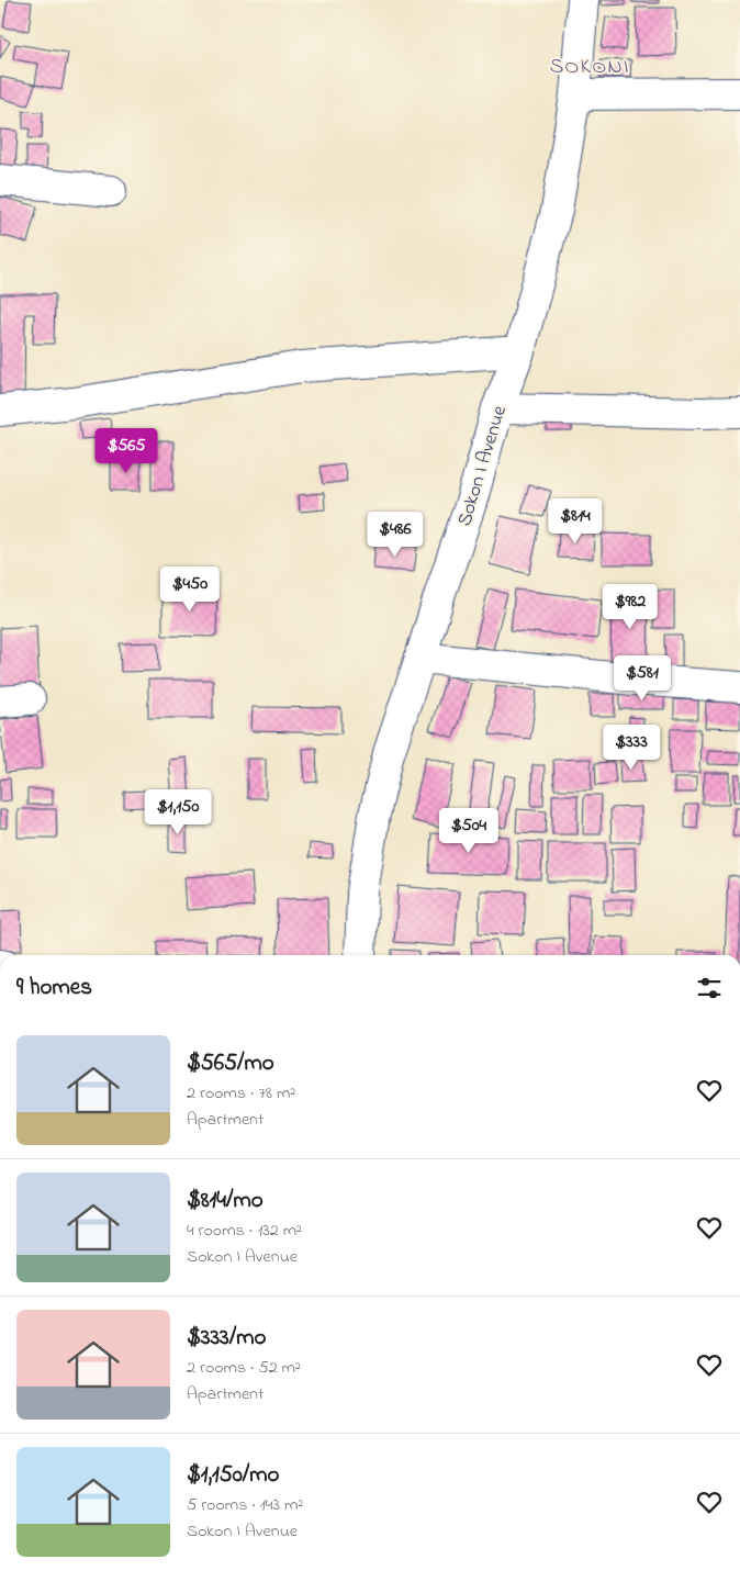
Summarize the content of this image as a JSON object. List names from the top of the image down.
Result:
{
  "streets": {
    "street": ["Sokon I Avenue"]
  },
  "districts": ["SOKONI"],
  "page": {
    "price": [
      "$565",
      "$814",
      "$486",
      "$450",
      "$982",
      "$581",
      "$333",
      "$1,150",
      "$504"
    ],
    "heading": "9 homes",
    "list": [
      {
        "name": "$565/mo",
        "note": "2 rooms · 78 m² · Apartment"
      },
      {
        "name": "$814/mo",
        "note": "4 rooms · 132 m² · Sokon I Avenue"
      },
      {
        "name": "$333/mo",
        "note": "2 rooms · 52 m² · Apartment"
      },
      {
        "name": "$1,150/mo",
        "note": "5 rooms · 143 m² · Sokon I Avenue"
      }
    ]
  }
}
